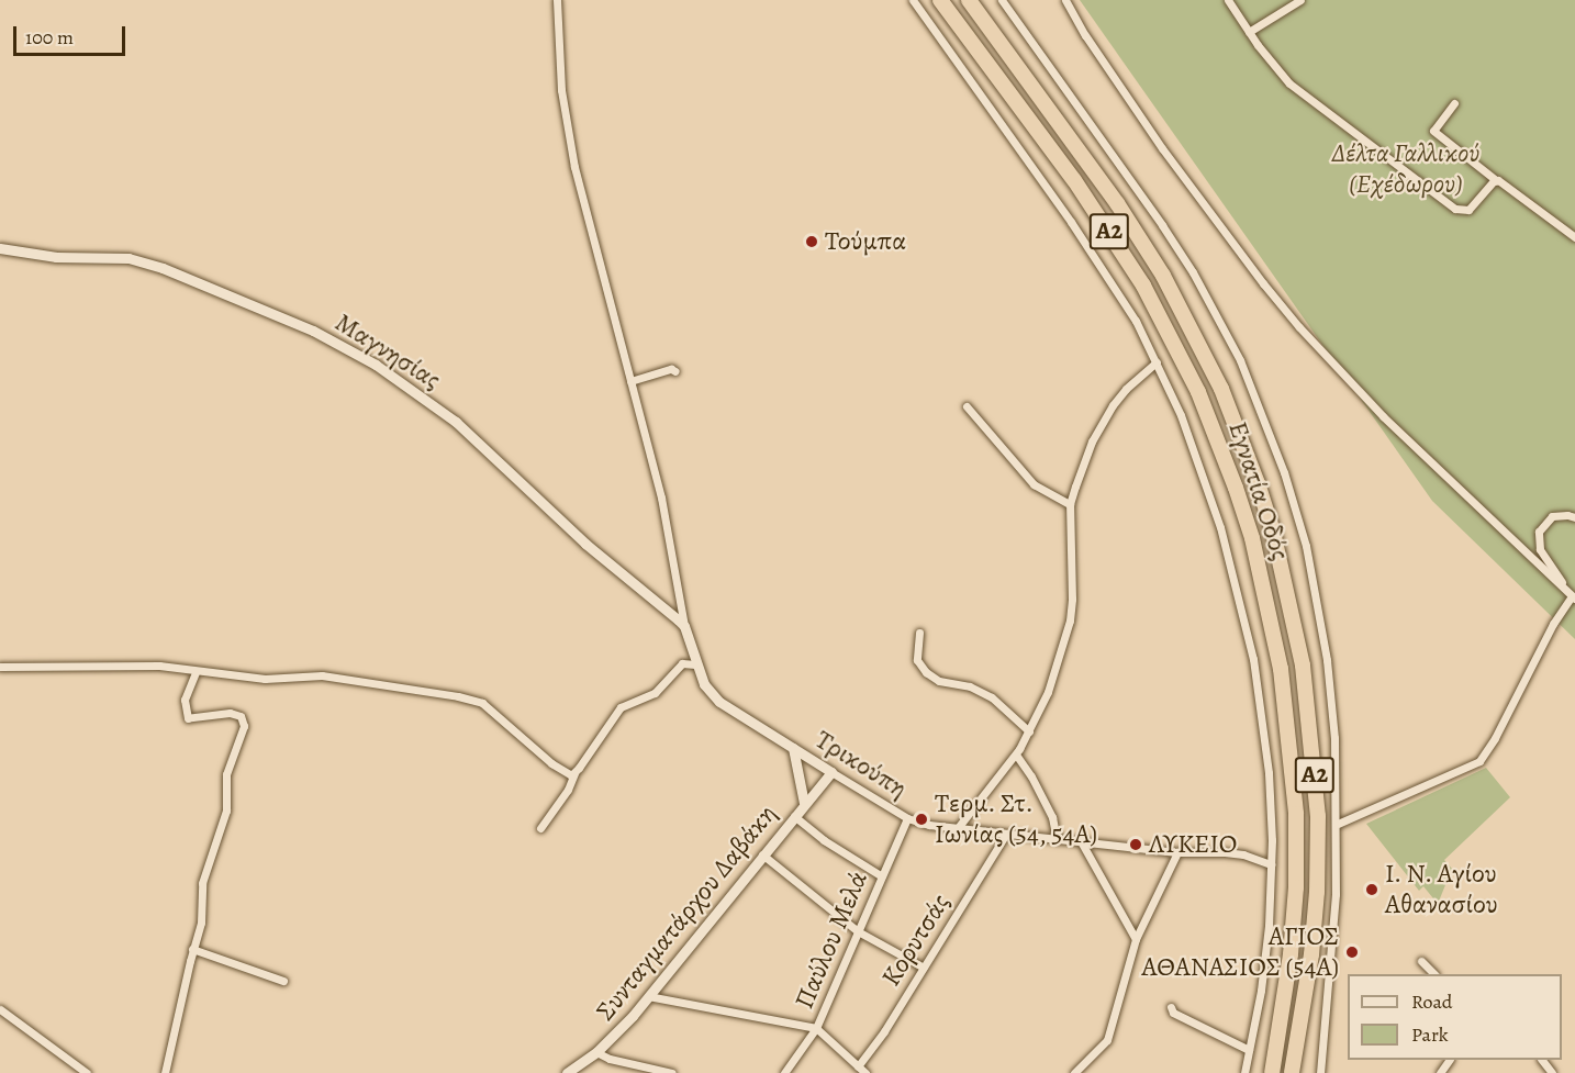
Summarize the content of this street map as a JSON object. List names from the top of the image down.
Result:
{
  "streets": {
    "highway": ["Α2", "Εγνατία Οδός"],
    "street": [
      "Μαγνησίας",
      "Τρικούπη",
      "Συνταγματάρχου Δαβάκη",
      "Παύλου Μελά",
      "Κορυτσάς"
    ]
  },
  "crossings": [
    ["Μαγνησίας", "Τρικούπη"],
    ["Τρικούπη", "Συνταγματάρχου Δαβάκη"],
    ["Τρικούπη", "Παύλου Μελά"],
    ["Τρικούπη", "Κορυτσάς"]
  ],
  "parks": ["Δέλτα Γαλλικού (Εχέδωρου)"],
  "places": [
    "Τούμπα",
    "Τερμ. Στ. Ιωνίας (54, 54Α)",
    "ΛΥΚΕΙΟ",
    "Ι. Ν. Αγίου Αθανασίου",
    "ΑΓΙΟΣ ΑΘΑΝΑΣΙΟΣ (54Α)"
  ],
  "legend": ["Road", "Park"],
  "scale_bar": "100 m"
}
